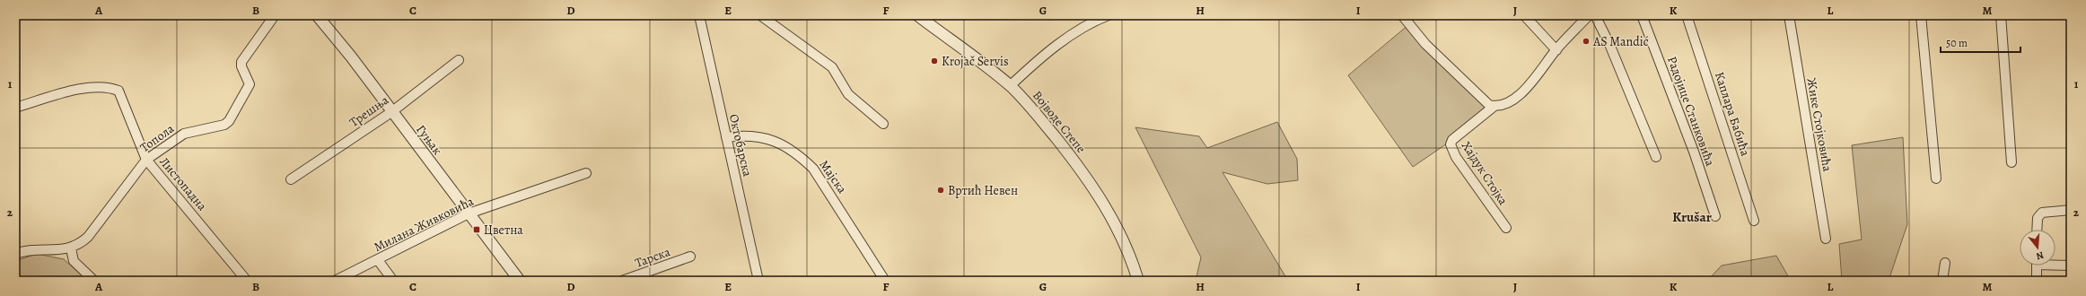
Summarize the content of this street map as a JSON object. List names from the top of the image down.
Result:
{
  "streets": {
    "street": [
      "Трешња",
      "Радојице Станковића",
      "Каплара Бабића",
      "Војводе Степе",
      "Жике Стојковића",
      "Топола",
      "Гуњак",
      "Октобарска",
      "Хајдук Стојка",
      "Мајска",
      "Листопадна",
      "Милана Живковића",
      "Тарска"
    ]
  },
  "crossings": [
    ["Трешња", "Гуњак"],
    ["Топола", "Листопадна"],
    ["Гуњак", "Милана Живковића"],
    ["Октобарска", "Мајска"]
  ],
  "districts": ["Krušar"],
  "places": {
    "other": ["AS Mandić", "Krojač Servis", "Вртић Невен"],
    "transit": ["Цветна"]
  },
  "scale_bar": "50 m",
  "north": "bottom",
  "grid": {
    "columns": [
      "A",
      "B",
      "C",
      "D",
      "E",
      "F",
      "G",
      "H",
      "I",
      "J",
      "K",
      "L",
      "M"
    ],
    "rows": ["1", "2"]
  }
}
